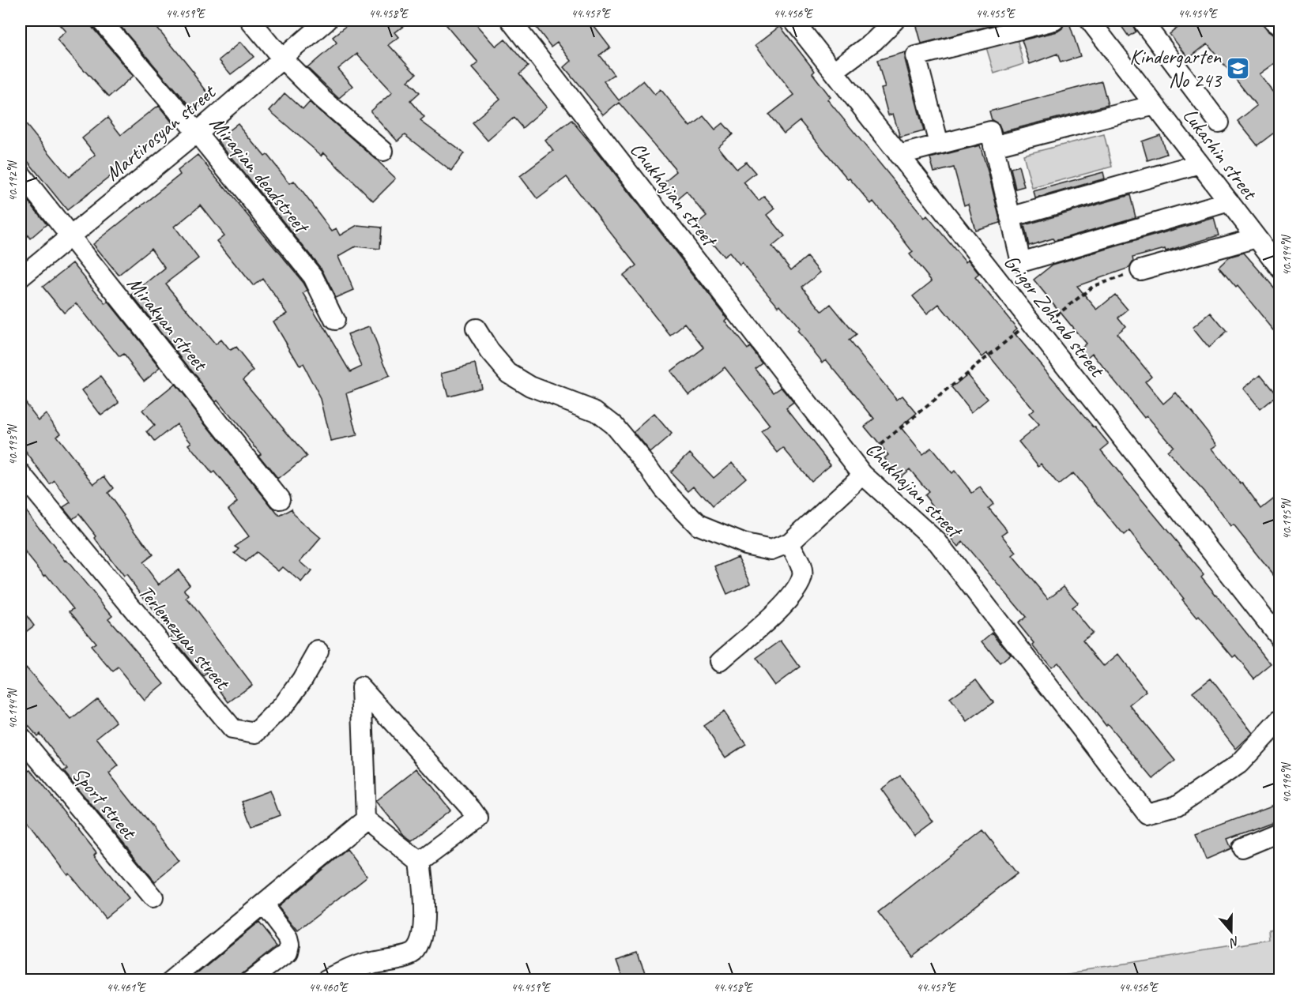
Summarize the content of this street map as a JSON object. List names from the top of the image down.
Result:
{
  "streets": {
    "street": [
      "Martirosyan street",
      "Lukashin street",
      "Miraqian deadstreet",
      "Chukhajian street",
      "Grigor Zohrab street",
      "Mirakyan street",
      "Terlemezyan street",
      "Sport street"
    ]
  },
  "crossings": [
    ["Martirosyan street", "Miraqian deadstreet"],
    ["Martirosyan street", "Mirakyan street"]
  ],
  "places": {
    "school or university": ["Kindergarten No 243"]
  },
  "north": "bottom",
  "coordinates": [
    "44.459°E",
    "44.458°E",
    "44.457°E",
    "44.456°E",
    "44.455°E",
    "44.454°E",
    "40.192°N",
    "40.194°N",
    "40.193°N",
    "40.195°N",
    "40.196°N",
    "44.461°E",
    "44.460°E"
  ]
}
